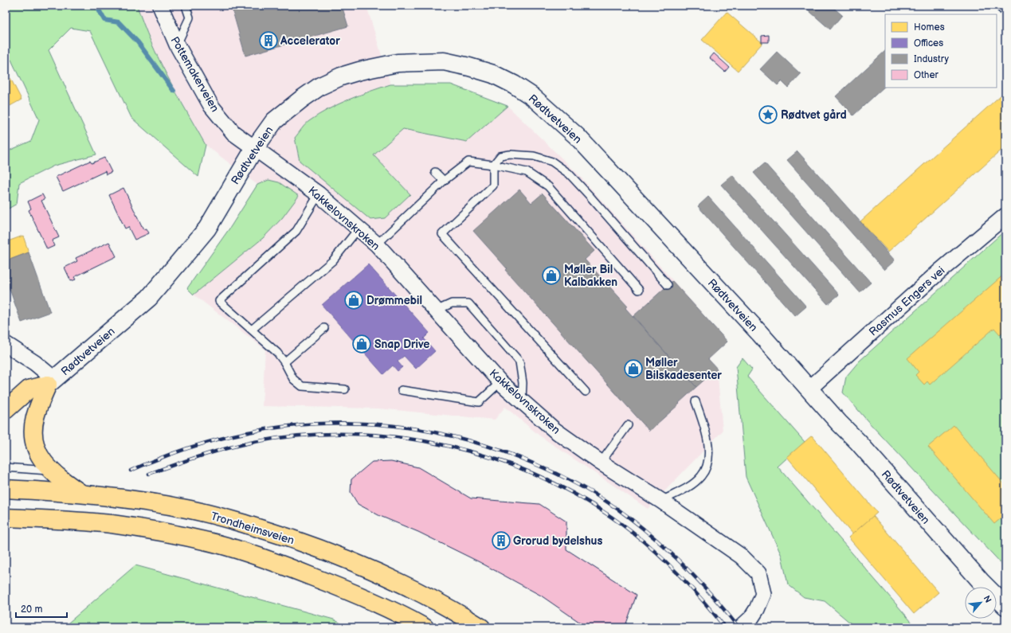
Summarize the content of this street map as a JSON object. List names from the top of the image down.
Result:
{
  "streets": {
    "highway": ["Trondheimsveien"],
    "street": [
      "Pottemakerveien",
      "Rødtvetveien",
      "Kakkelovnskroken",
      "Rasmus Engers vei"
    ]
  },
  "crossings": [
    ["Pottemakerveien", "Rødtvetveien"],
    ["Pottemakerveien", "Kakkelovnskroken"],
    ["Rødtvetveien", "Kakkelovnskroken"],
    ["Rødtvetveien", "Rasmus Engers vei"]
  ],
  "places": {
    "building": ["Accelerator", "Grorud bydelshus"],
    "place": ["Rødtvet gård"],
    "shop": [
      "Møller Bil Kalbakken",
      "Drømmebil",
      "Snap Drive",
      "Møller Bilskadesenter"
    ]
  },
  "legend": [
    "Homes",
    "Offices",
    "Industry",
    "Other"
  ],
  "scale_bar": "20 m",
  "north": "top right"
}
